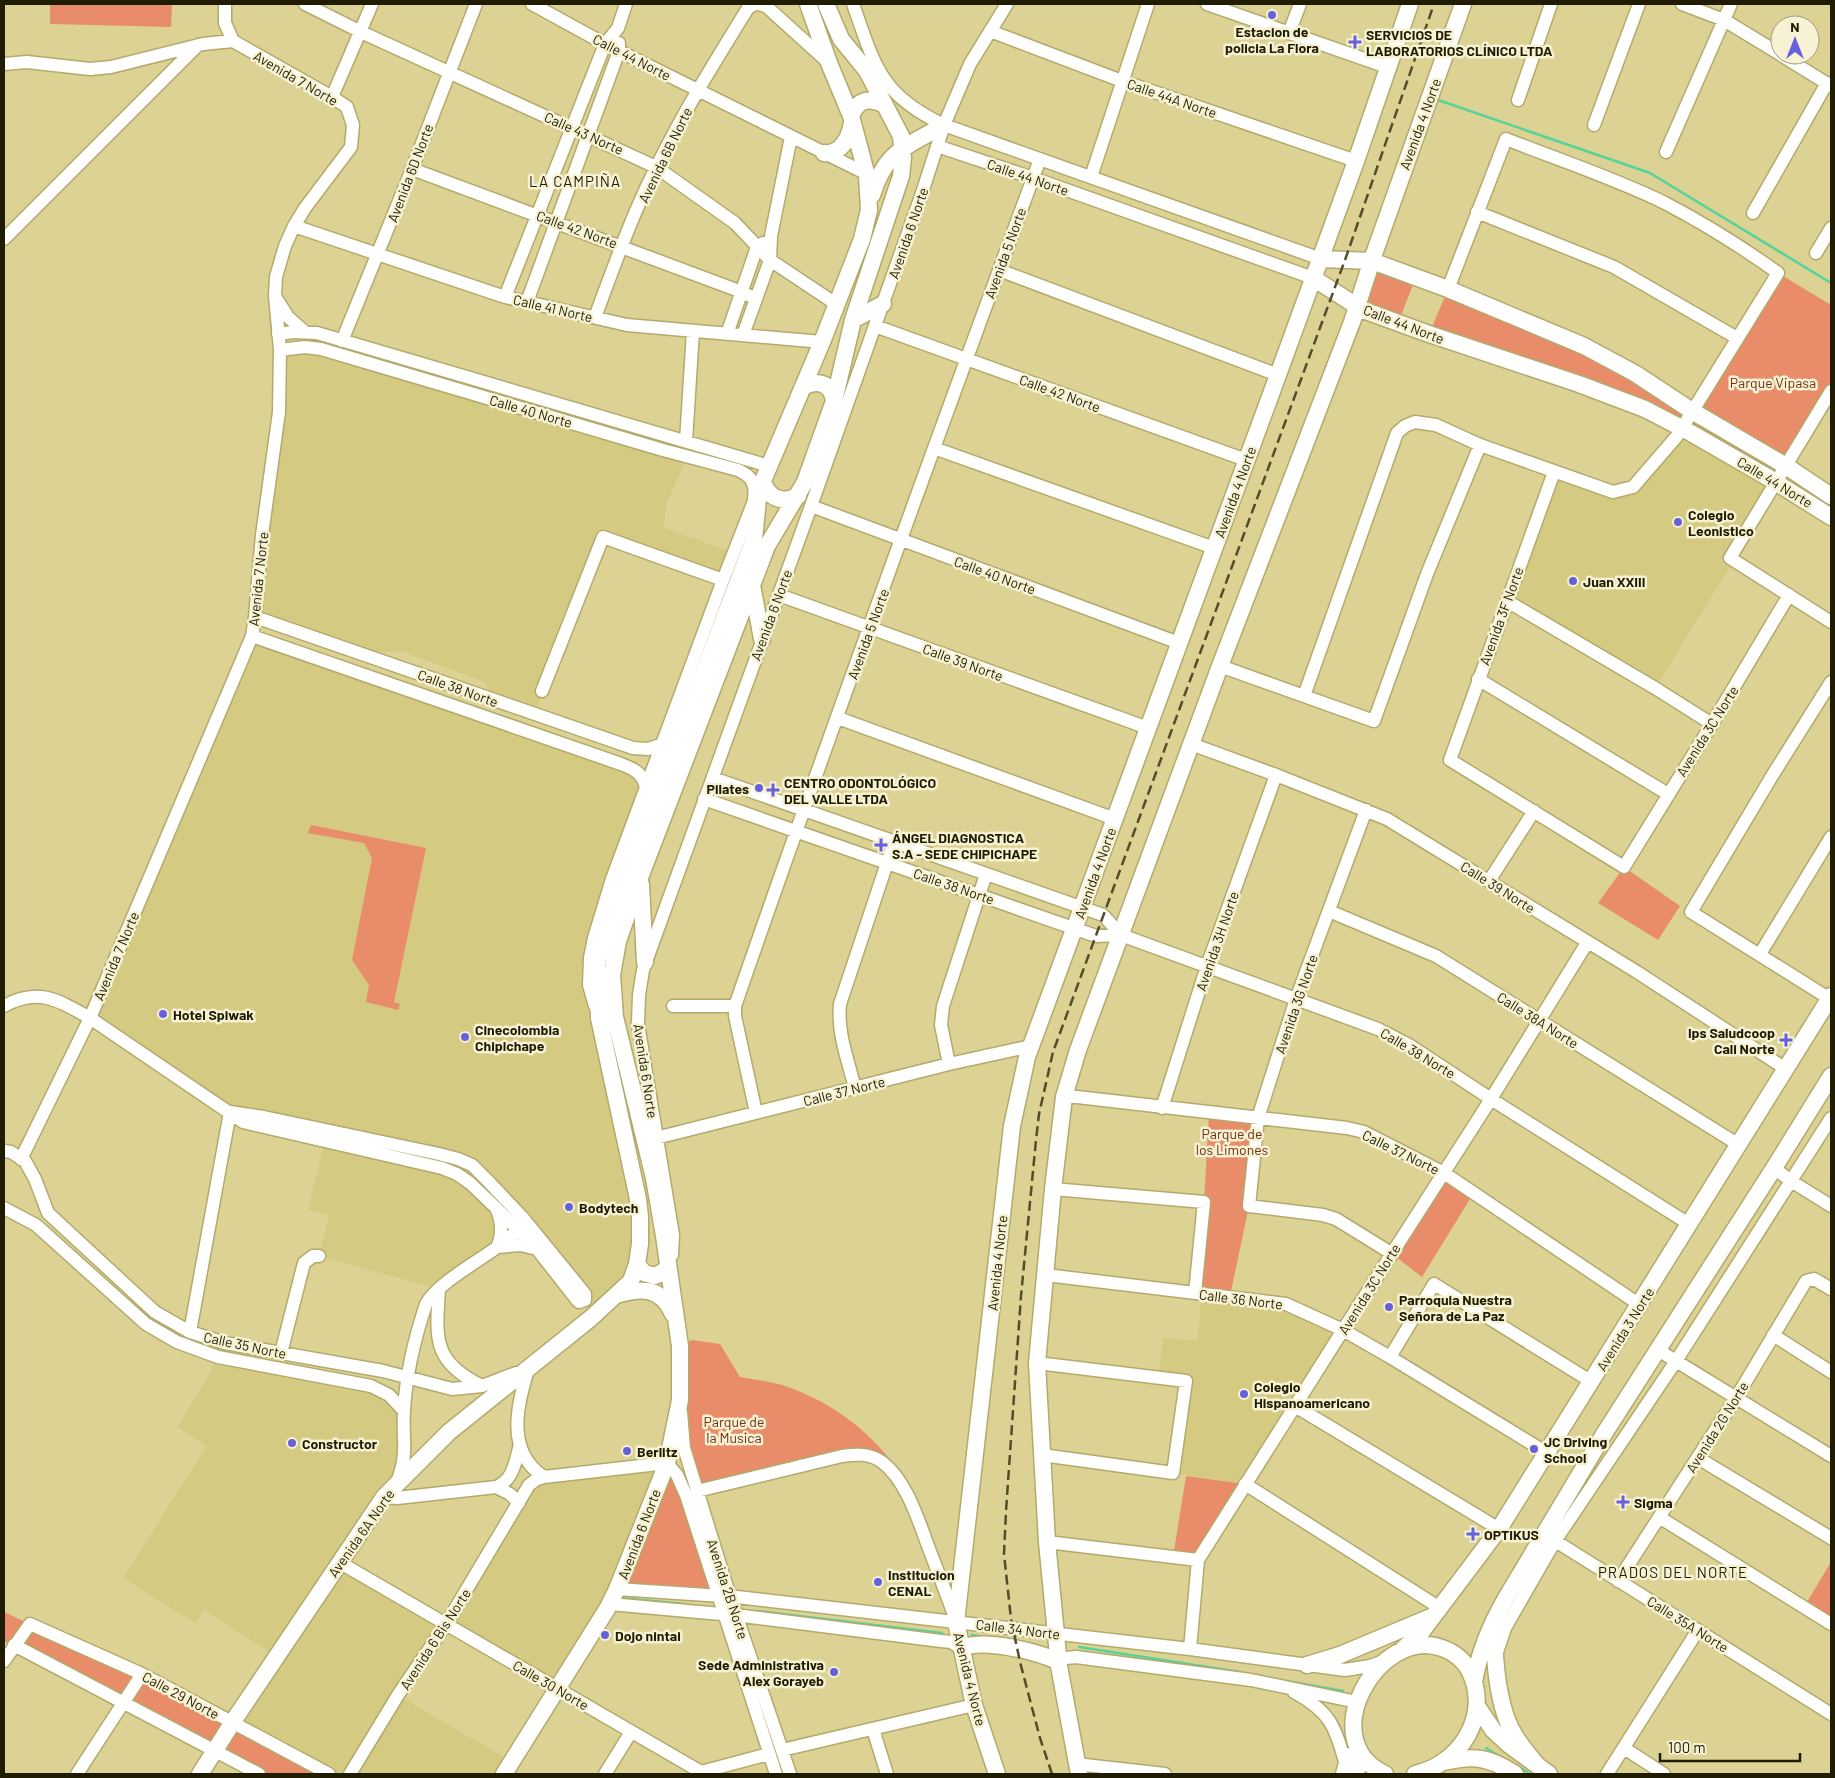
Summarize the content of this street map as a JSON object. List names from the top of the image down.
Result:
{
  "streets": {
    "main road": [
      "Calle 44 Norte",
      "Avenida 4 Norte",
      "Avenida 6 Norte",
      "Avenida 3 Norte",
      "Avenida 6A Norte"
    ],
    "street": [
      "Avenida 7 Norte",
      "Calle 44A Norte",
      "Calle 43 Norte",
      "Avenida 6B Norte",
      "Avenida 6D Norte",
      "Calle 42 Norte",
      "Avenida 5 Norte",
      "Calle 41 Norte",
      "Calle 40 Norte",
      "Avenida 3F Norte",
      "Calle 39 Norte",
      "Calle 38 Norte",
      "Avenida 3C Norte",
      "Avenida 3H Norte",
      "Avenida 3G Norte",
      "Calle 38A Norte",
      "Calle 37 Norte",
      "Calle 36 Norte",
      "Calle 35 Norte",
      "Avenida 2G Norte",
      "Avenida 2B Norte",
      "Calle 35A Norte",
      "Calle 34 Norte",
      "Avenida 6 Bis Norte",
      "Calle 30 Norte",
      "Calle 29 Norte"
    ]
  },
  "crossings": [
    ["Calle 44 Norte", "Avenida 4 Norte"],
    ["Calle 44 Norte", "Avenida 6B Norte"],
    ["Calle 44 Norte", "Avenida 6 Norte"],
    ["Calle 44 Norte", "Avenida 5 Norte"],
    ["Avenida 7 Norte", "Calle 41 Norte"],
    ["Avenida 7 Norte", "Calle 40 Norte"],
    ["Avenida 7 Norte", "Calle 38 Norte"],
    ["Avenida 7 Norte", "Calle 35 Norte"],
    ["Calle 44A Norte", "Avenida 4 Norte"],
    ["Avenida 4 Norte", "Calle 42 Norte"],
    ["Avenida 4 Norte", "Calle 40 Norte"],
    ["Avenida 4 Norte", "Calle 39 Norte"],
    ["Avenida 4 Norte", "Calle 38 Norte"],
    ["Avenida 4 Norte", "Calle 37 Norte"],
    ["Avenida 4 Norte", "Calle 36 Norte"],
    ["Avenida 4 Norte", "Calle 34 Norte"],
    ["Calle 43 Norte", "Avenida 6B Norte"],
    ["Calle 43 Norte", "Avenida 6D Norte"],
    ["Avenida 6B Norte", "Calle 42 Norte"],
    ["Avenida 6B Norte", "Calle 41 Norte"],
    ["Avenida 6D Norte", "Calle 42 Norte"],
    ["Avenida 6D Norte", "Calle 41 Norte"],
    ["Avenida 6D Norte", "Calle 40 Norte"],
    ["Calle 42 Norte", "Avenida 6 Norte"],
    ["Calle 42 Norte", "Avenida 5 Norte"],
    ["Avenida 6 Norte", "Calle 40 Norte"],
    ["Avenida 6 Norte", "Calle 39 Norte"],
    ["Avenida 6 Norte", "Calle 38 Norte"],
    ["Avenida 6 Norte", "Calle 37 Norte"],
    ["Avenida 6 Norte", "Avenida 2B Norte"],
    ["Avenida 6 Norte", "Calle 34 Norte"],
    ["Avenida 6 Norte", "Calle 30 Norte"],
    ["Avenida 5 Norte", "Calle 40 Norte"],
    ["Avenida 5 Norte", "Calle 39 Norte"],
    ["Avenida 5 Norte", "Calle 38 Norte"],
    ["Avenida 5 Norte", "Calle 37 Norte"],
    ["Avenida 3F Norte", "Avenida 3C Norte"],
    ["Calle 39 Norte", "Avenida 3C Norte"],
    ["Calle 39 Norte", "Avenida 3H Norte"],
    ["Calle 39 Norte", "Avenida 3G Norte"],
    ["Calle 39 Norte", "Avenida 3 Norte"],
    ["Calle 38 Norte", "Avenida 3C Norte"],
    ["Calle 38 Norte", "Avenida 3H Norte"],
    ["Calle 38 Norte", "Avenida 3G Norte"],
    ["Calle 38 Norte", "Avenida 3 Norte"],
    ["Avenida 3C Norte", "Avenida 3G Norte"],
    ["Avenida 3C Norte", "Calle 38A Norte"],
    ["Avenida 3C Norte", "Calle 37 Norte"],
    ["Avenida 3C Norte", "Calle 36 Norte"],
    ["Avenida 3C Norte", "Calle 34 Norte"],
    ["Avenida 3H Norte", "Calle 37 Norte"],
    ["Avenida 3G Norte", "Calle 38A Norte"],
    ["Avenida 3G Norte", "Calle 37 Norte"],
    ["Calle 38A Norte", "Avenida 3 Norte"],
    ["Calle 37 Norte", "Avenida 3 Norte"],
    ["Calle 36 Norte", "Avenida 3 Norte"],
    ["Calle 35 Norte", "Avenida 6A Norte"],
    ["Avenida 2G Norte", "Calle 35A Norte"],
    ["Avenida 6A Norte", "Calle 30 Norte"],
    ["Avenida 6A Norte", "Calle 29 Norte"],
    ["Avenida 2B Norte", "Calle 34 Norte"],
    ["Avenida 2B Norte", "Calle 30 Norte"],
    ["Avenida 6 Bis Norte", "Calle 30 Norte"]
  ],
  "districts": ["LA CAMPIÑA", "PRADOS DEL NORTE"],
  "parks": ["Parque Vipasa", "Parque de los Limones", "Parque de la Musica"],
  "places": {
    "other": [
      "Estacion de policia La Flora",
      "Colegio Leonistico",
      "Juan XXIII",
      "Pilates",
      "Hotel Spiwak",
      "Cinecolombia Chipichape",
      "Bodytech",
      "Parroquia Nuestra Señora de La Paz",
      "Colegio Hispanoamericano",
      "Constructor",
      "JC Driving School",
      "Berlitz",
      "Institucion CENAL",
      "Dojo nintai",
      "Sede Administrativa Alex Gorayeb"
    ],
    "health": [
      "SERVICIOS DE LABORATORIOS CLÍNICO LTDA",
      "CENTRO ODONTOLÓGICO DEL VALLE LTDA",
      "ÁNGEL DIAGNOSTICA S.A - SEDE CHIPICHAPE",
      "Ips Saludcoop Cali Norte",
      "Sigma",
      "OPTIKUS"
    ]
  },
  "scale_bar": "100 m",
  "north": "top"
}
